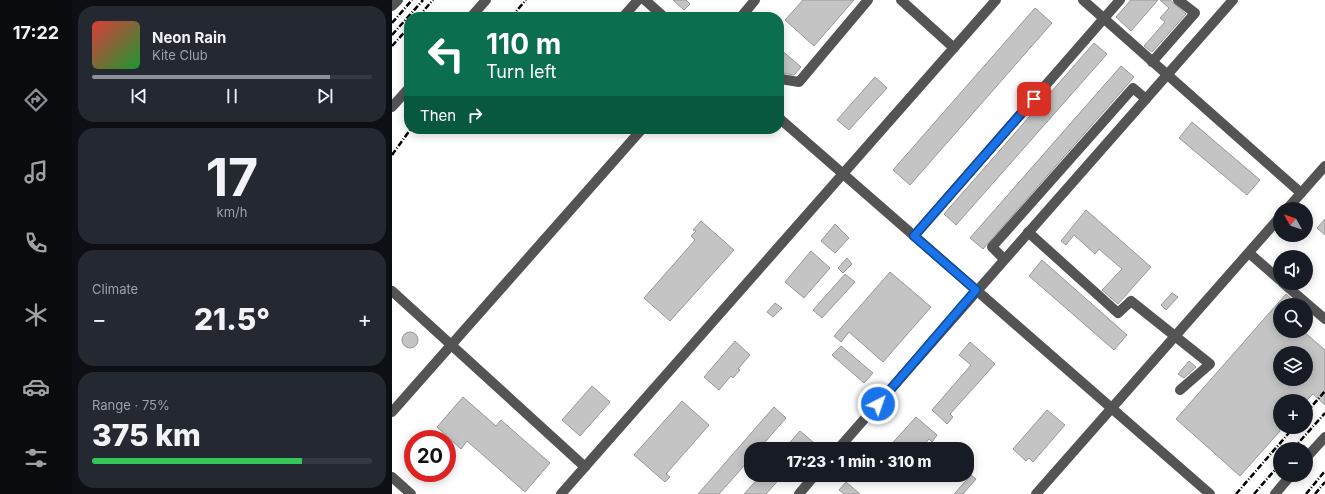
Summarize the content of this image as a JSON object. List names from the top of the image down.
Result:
{
  "north": "top left",
  "page": {
    "tabs": "17:22",
    "turn": ["110 m", "Turn left"],
    "song": ["Neon Rain", "Kite Club"],
    "then": "Then",
    "tile": [
      ["17", "km/h"],
      "Climate",
      ["Range · 75%", "375 km"]
    ],
    "map_buttons": ["+", "−"],
    "heat": ["−", "21.5°", "+"],
    "limit": "20",
    "trip": "17:23 · 1 min · 310 m"
  }
}
